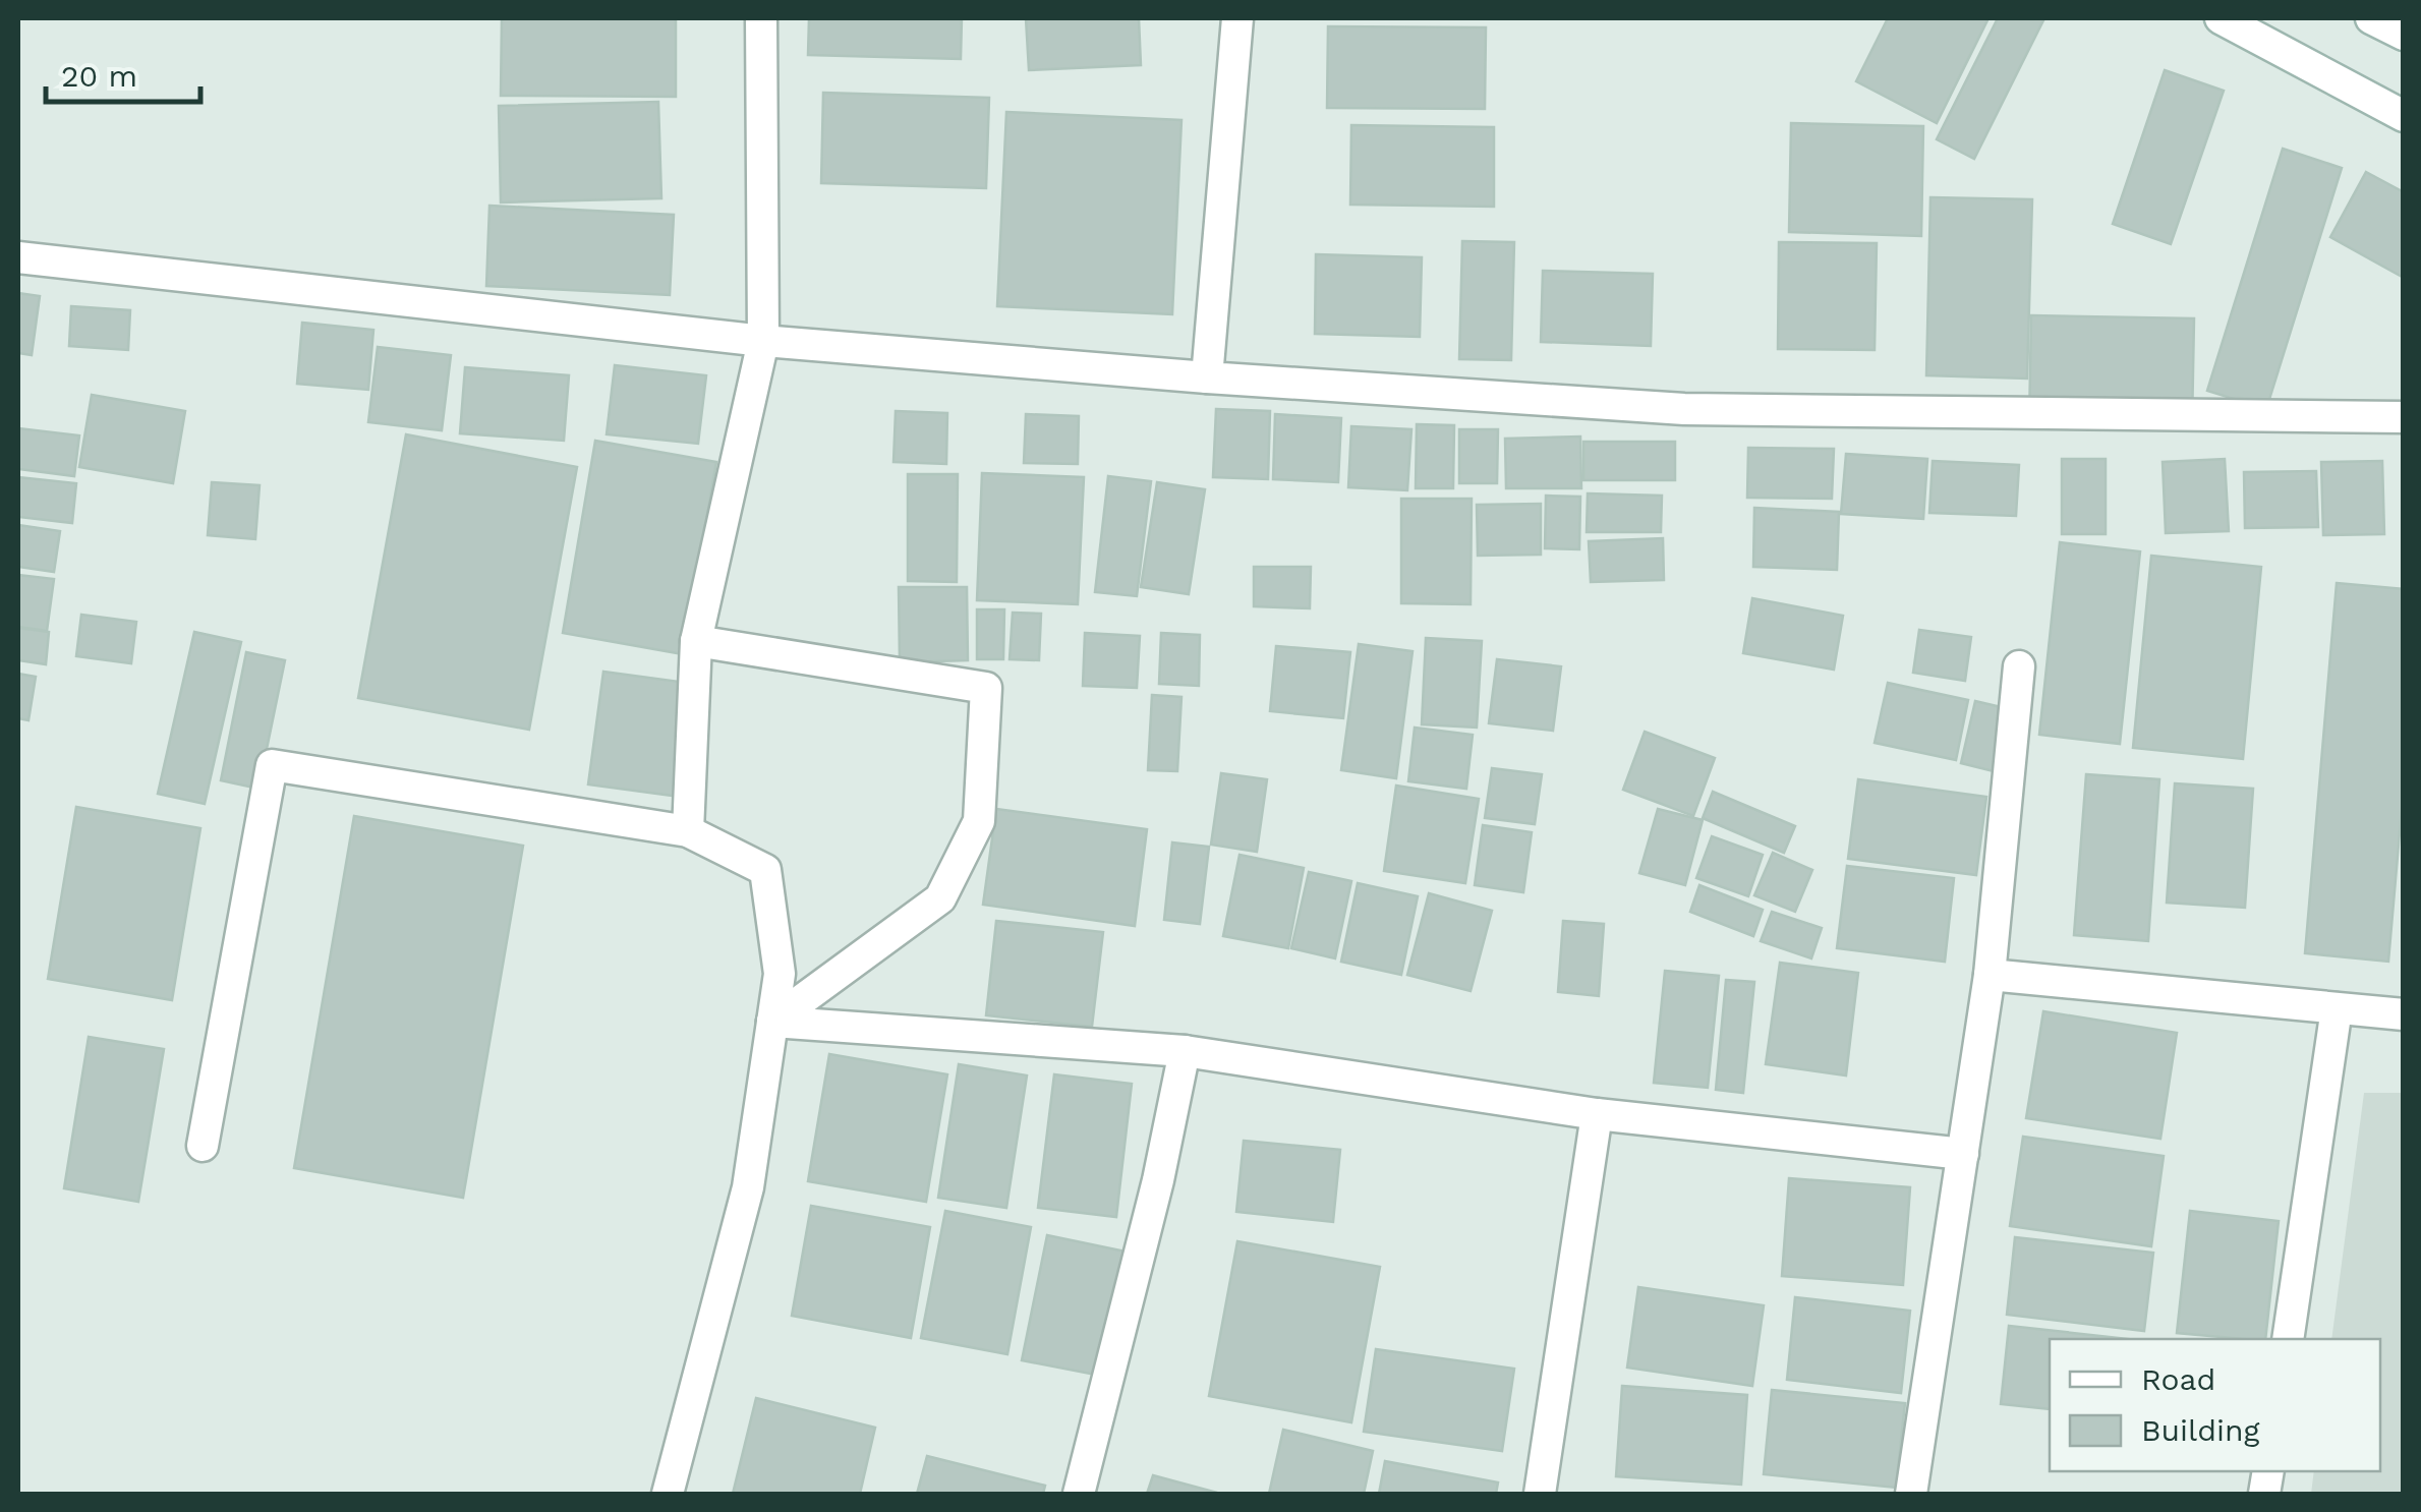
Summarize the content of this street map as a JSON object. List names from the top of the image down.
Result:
{
  "legend": ["Road", "Building"],
  "scale_bar": "20 m"
}
